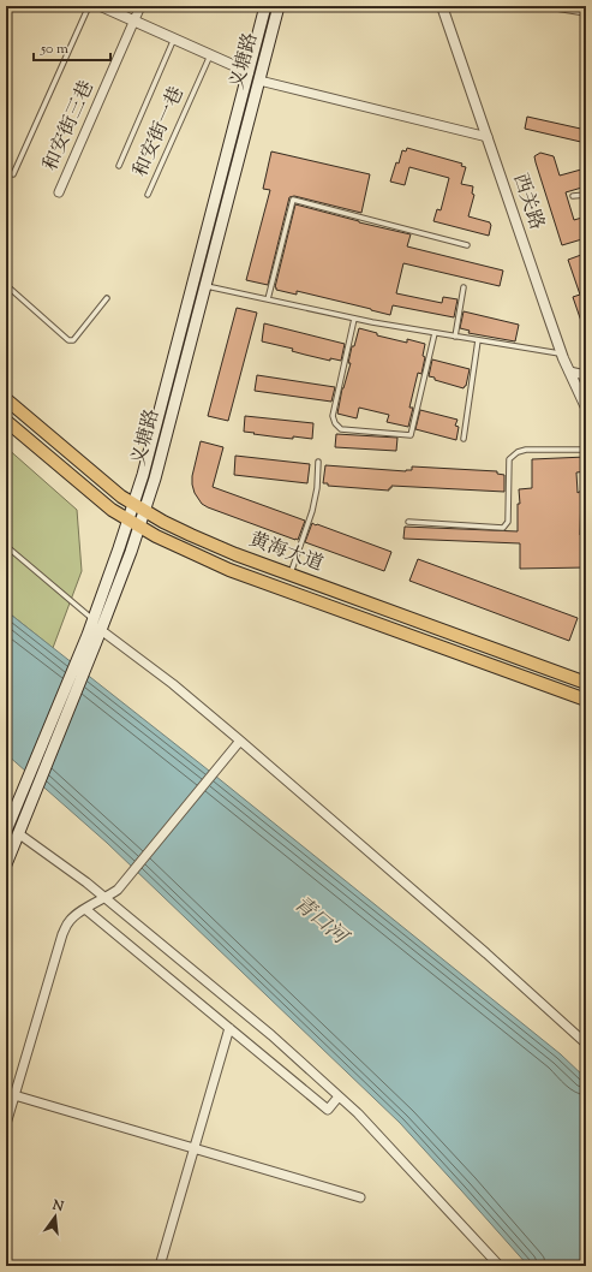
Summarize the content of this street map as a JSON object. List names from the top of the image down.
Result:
{
  "streets": {
    "main road": ["义塘路", "黄海大道"],
    "street": ["和安街三巷", "西关路"],
    "lane": ["和安街一巷"]
  },
  "crossings": [
    ["义塘路", "黄海大道"]
  ],
  "water": ["青口河"],
  "scale_bar": "50 m",
  "north": "top"
}
